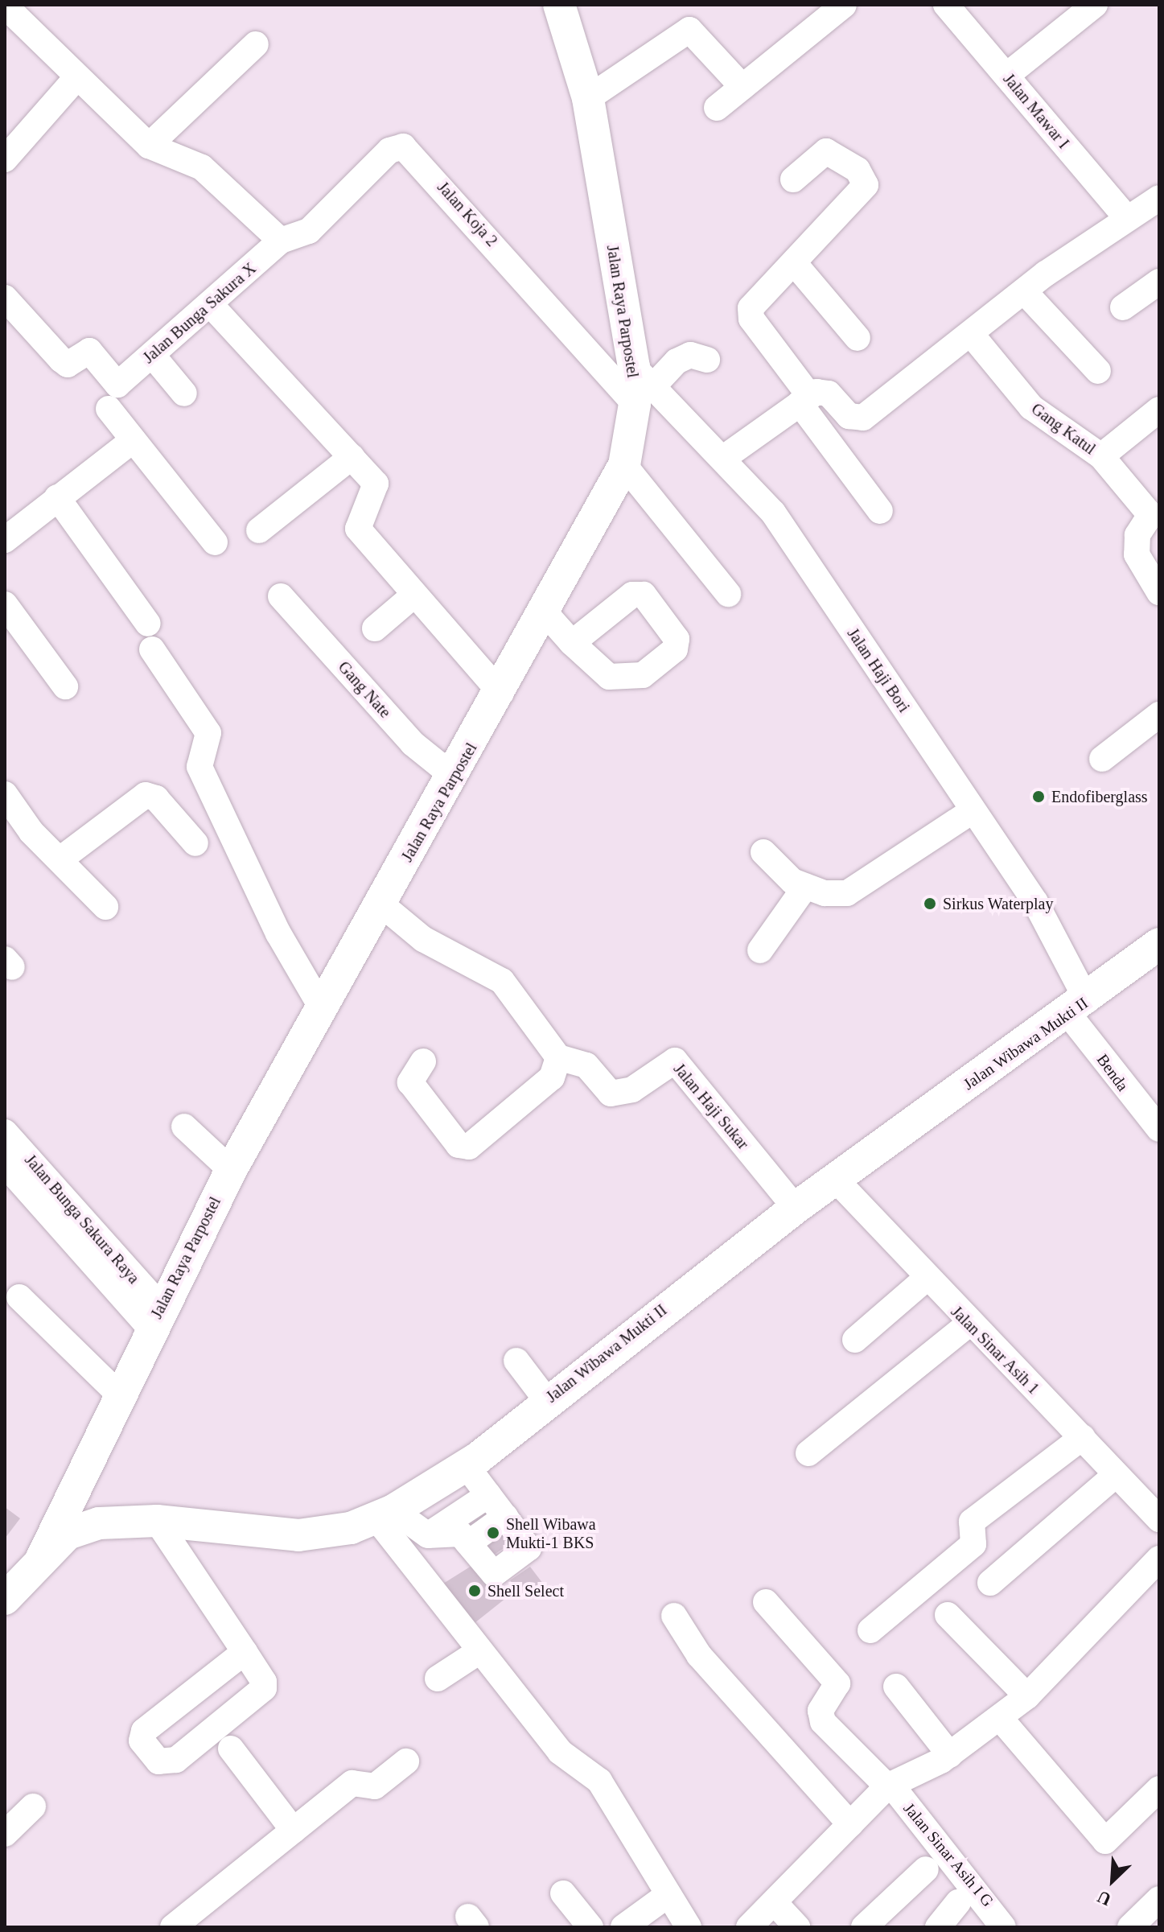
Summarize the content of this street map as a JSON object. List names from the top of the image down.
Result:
{
  "streets": {
    "main road": ["Jalan Raya Parpostel", "Jalan Wibawa Mukti II"],
    "street": [
      "Jalan Mawar I",
      "Jalan Koja 2",
      "Jalan Bunga Sakura X",
      "Gang Katul",
      "Jalan Haji Bori",
      "Gang Nate",
      "Benda",
      "Jalan Haji Sukar",
      "Jalan Bunga Sakura Raya",
      "Jalan Sinar Asih 1",
      "Jalan Sinar Asih I G"
    ]
  },
  "crossings": [
    ["Jalan Koja 2", "Jalan Raya Parpostel"],
    ["Jalan Koja 2", "Jalan Bunga Sakura X"],
    ["Jalan Koja 2", "Jalan Haji Bori"],
    ["Jalan Raya Parpostel", "Jalan Haji Bori"],
    ["Jalan Raya Parpostel", "Gang Nate"],
    ["Jalan Raya Parpostel", "Jalan Wibawa Mukti II"],
    ["Jalan Raya Parpostel", "Jalan Bunga Sakura Raya"],
    ["Jalan Haji Bori", "Jalan Wibawa Mukti II"],
    ["Jalan Haji Bori", "Benda"],
    ["Jalan Wibawa Mukti II", "Benda"],
    ["Jalan Wibawa Mukti II", "Jalan Haji Sukar"],
    ["Jalan Wibawa Mukti II", "Jalan Sinar Asih 1"]
  ],
  "places": [
    "Endofiberglass",
    "Sirkus Waterplay",
    "Shell Wibawa Mukti-1 BKS",
    "Shell Select"
  ],
  "north": "bottom left"
}
